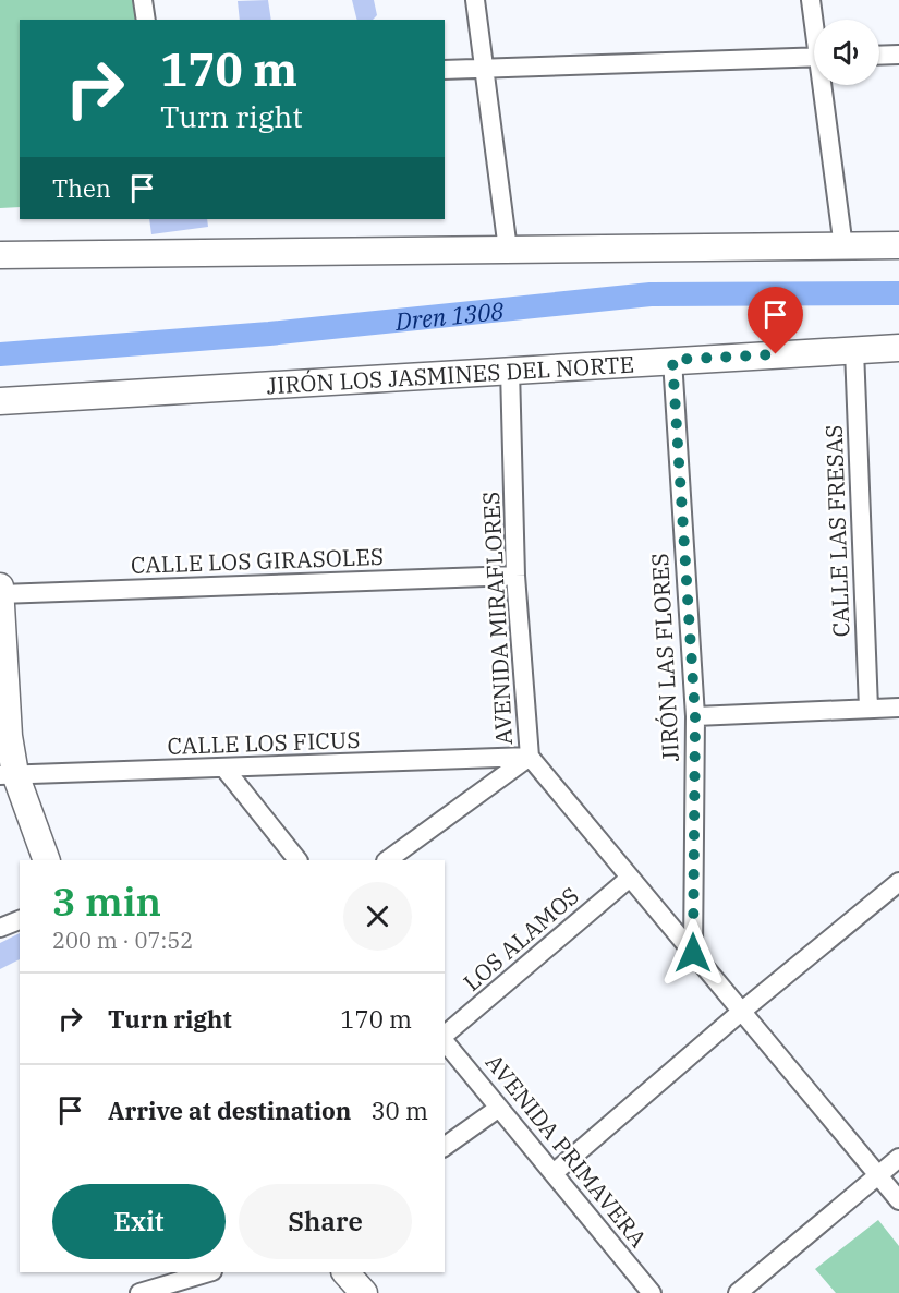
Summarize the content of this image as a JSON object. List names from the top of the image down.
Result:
{
  "streets": {
    "street": [
      "JIRÓN LOS JASMINES DEL NORTE",
      "CALLE LAS FRESAS",
      "CALLE LOS GIRASOLES",
      "AVENIDA MIRAFLORES",
      "JIRÓN LAS FLORES",
      "CALLE LOS FICUS",
      "LOS ALAMOS",
      "AVENIDA PRIMAVERA"
    ]
  },
  "crossings": [
    ["JIRÓN LOS JASMINES DEL NORTE", "CALLE LAS FRESAS"],
    ["JIRÓN LOS JASMINES DEL NORTE", "AVENIDA MIRAFLORES"],
    ["JIRÓN LOS JASMINES DEL NORTE", "JIRÓN LAS FLORES"],
    ["CALLE LOS GIRASOLES", "AVENIDA MIRAFLORES"],
    ["AVENIDA MIRAFLORES", "JIRÓN LAS FLORES"],
    ["AVENIDA MIRAFLORES", "CALLE LOS FICUS"],
    ["AVENIDA MIRAFLORES", "LOS ALAMOS"]
  ],
  "water": ["Dren 1308"],
  "page": {
    "turn": ["170 m", "Turn right"],
    "then": "Then",
    "heading": ["3 min", "200 m · 07:52"],
    "list": [
      {
        "name": "Turn right",
        "value": "170 m"
      },
      {
        "name": "Arrive at destination",
        "value": "30 m"
      }
    ],
    "buttons": ["Exit", "Share"]
  }
}
